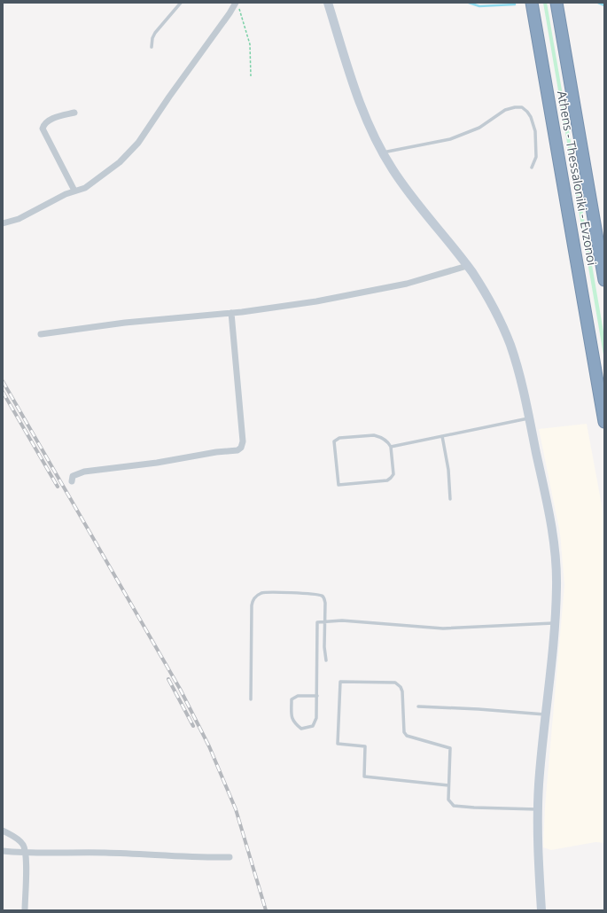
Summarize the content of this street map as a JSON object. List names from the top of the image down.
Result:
{
  "streets": {
    "highway": ["Athens - Thessaloniki - Evzonoi"]
  }
}
